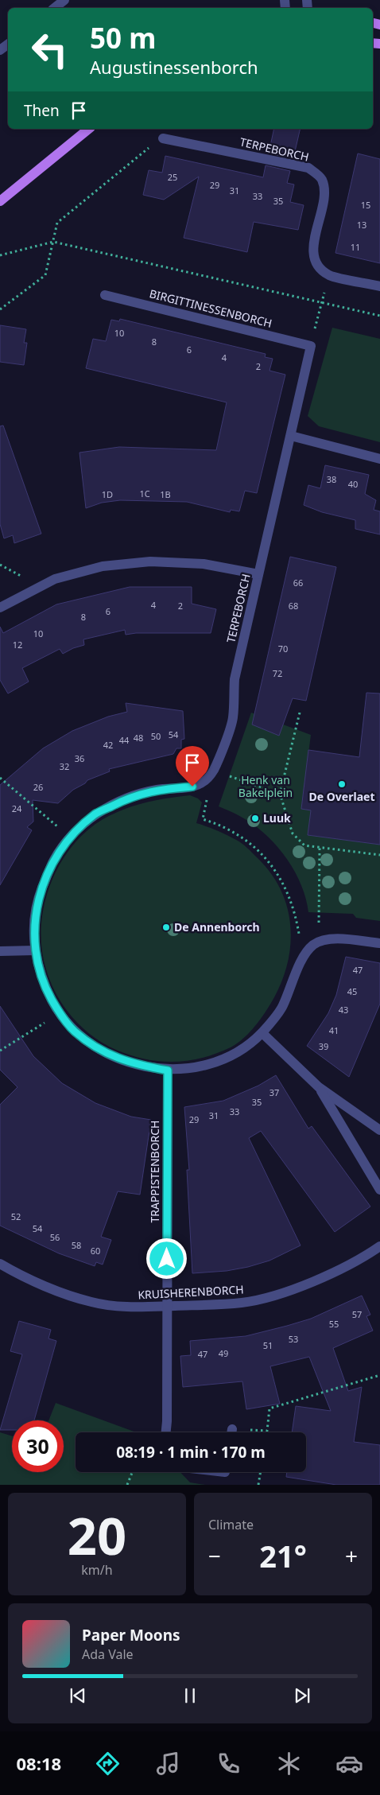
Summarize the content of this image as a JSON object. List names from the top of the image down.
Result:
{
  "streets": {
    "street": [
      "TERPEBORCH",
      "BIRGITTINESSENBORCH",
      "TRAPPISTENBORCH",
      "KRUISHERENBORCH"
    ]
  },
  "crossings": [
    ["TERPEBORCH", "BIRGITTINESSENBORCH"],
    ["TRAPPISTENBORCH", "KRUISHERENBORCH"]
  ],
  "parks": ["Henk van Bakelplein"],
  "places": ["De Overlaet", "Luuk", "De Annenborch"],
  "house_numbers": [
    "25",
    "29",
    "31",
    "33",
    "35",
    "15",
    "13",
    "11",
    "10",
    "8",
    "6",
    "4",
    "2",
    "38",
    "40",
    "1C",
    "1D",
    "1B",
    "66",
    "4",
    "2",
    "68",
    "6",
    "8",
    "10",
    "12",
    "70",
    "72",
    "54",
    "50",
    "48",
    "44",
    "42",
    "36",
    "32",
    "26",
    "24",
    "47",
    "45",
    "43",
    "41",
    "39",
    "37",
    "35",
    "33",
    "31",
    "29",
    "52",
    "54",
    "56",
    "58",
    "60",
    "57",
    "55",
    "53",
    "51",
    "49",
    "47"
  ],
  "page": {
    "turn": ["50 m", "Augustinessenborch"],
    "then": "Then",
    "limit": "30",
    "trip": "08:19 · 1 min · 170 m",
    "tile": [
      ["20", "km/h"],
      "Climate"
    ],
    "heat": ["−", "21°", "+"],
    "song": ["Paper Moons", "Ada Vale"],
    "tabs": "08:18"
  }
}
